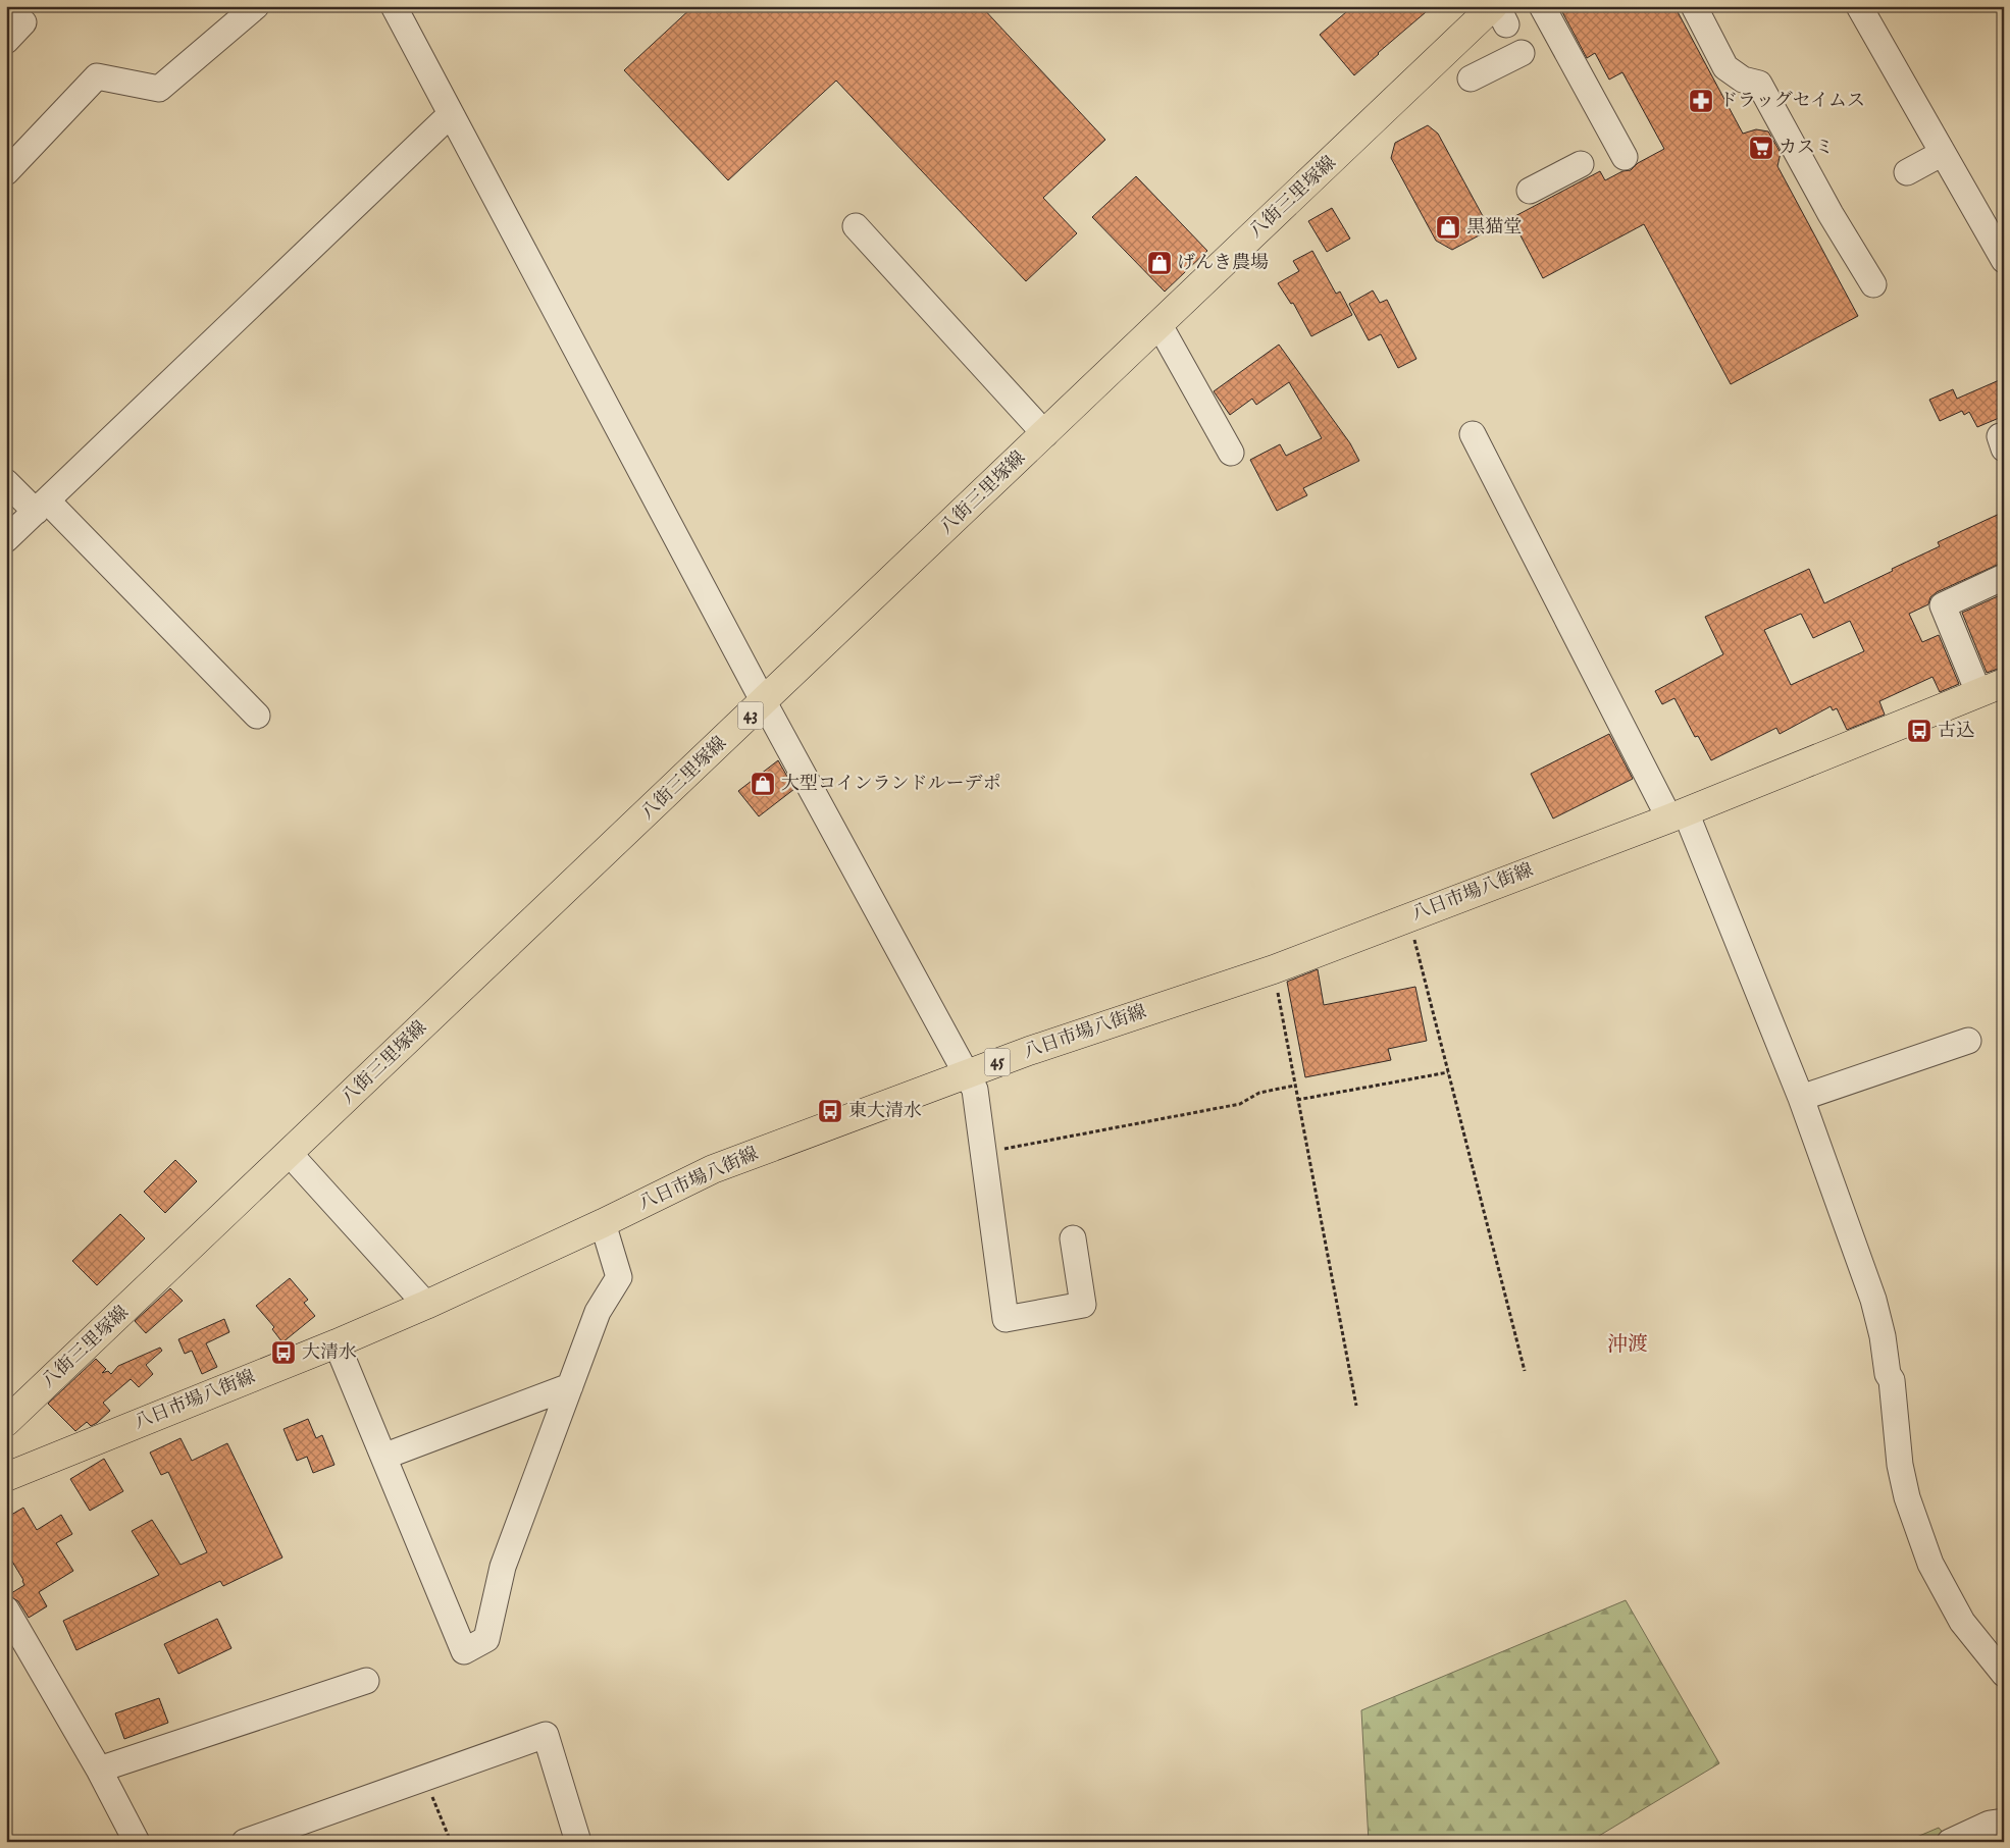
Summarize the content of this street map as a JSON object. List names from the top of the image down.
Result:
{
  "streets": {
    "main road": [
      "八街三里塚線",
      "43",
      "八日市場八街線",
      "45"
    ]
  },
  "districts": ["沖渡"],
  "places": {
    "pharmacy": ["ドラッグセイムス"],
    "supermarket": ["カスミ"],
    "shop": ["黒猫堂", "げんき農場", "大型コインランドルーデポ"],
    "bus stop": ["古込", "東大清水", "大清水"]
  }
}
